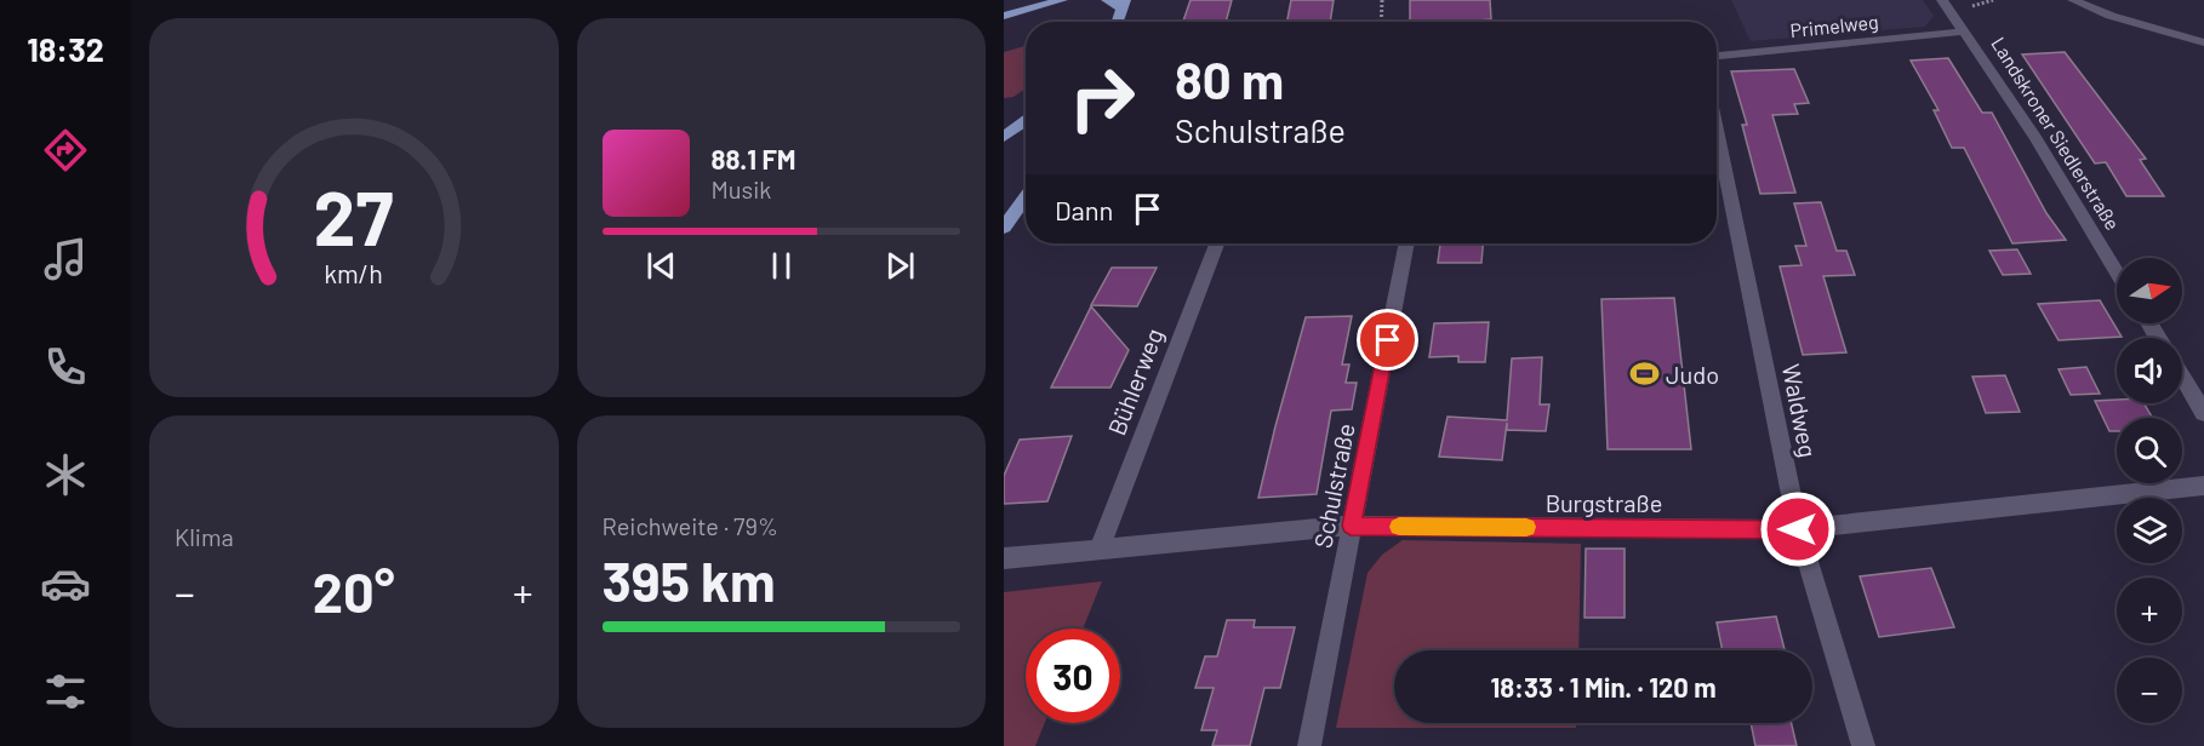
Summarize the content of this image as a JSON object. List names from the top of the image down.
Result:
{
  "streets": {
    "street": [
      "Primelweg",
      "Landskroner Siedlerstraße",
      "Bühlerweg",
      "Waldweg",
      "Schulstraße",
      "Burgstraße"
    ]
  },
  "crossings": [
    ["Primelweg", "Landskroner Siedlerstraße"],
    ["Bühlerweg", "Burgstraße"],
    ["Waldweg", "Burgstraße"],
    ["Schulstraße", "Burgstraße"]
  ],
  "places": {
    "sports": ["Judo"]
  },
  "north": "right",
  "page": {
    "tabs": "18:32",
    "turn": ["80 m", "Schulstraße"],
    "song": ["88.1 FM", "Musik"],
    "then": "Dann",
    "map_buttons": ["+", "−"],
    "tile": [
      "Klima",
      ["Reichweite · 79%", "395 km"]
    ],
    "heat": ["−", "20°", "+"],
    "limit": "30",
    "trip": "18:33 · 1 Min. · 120 m",
    "gauge": ["27", "km/h"]
  }
}
